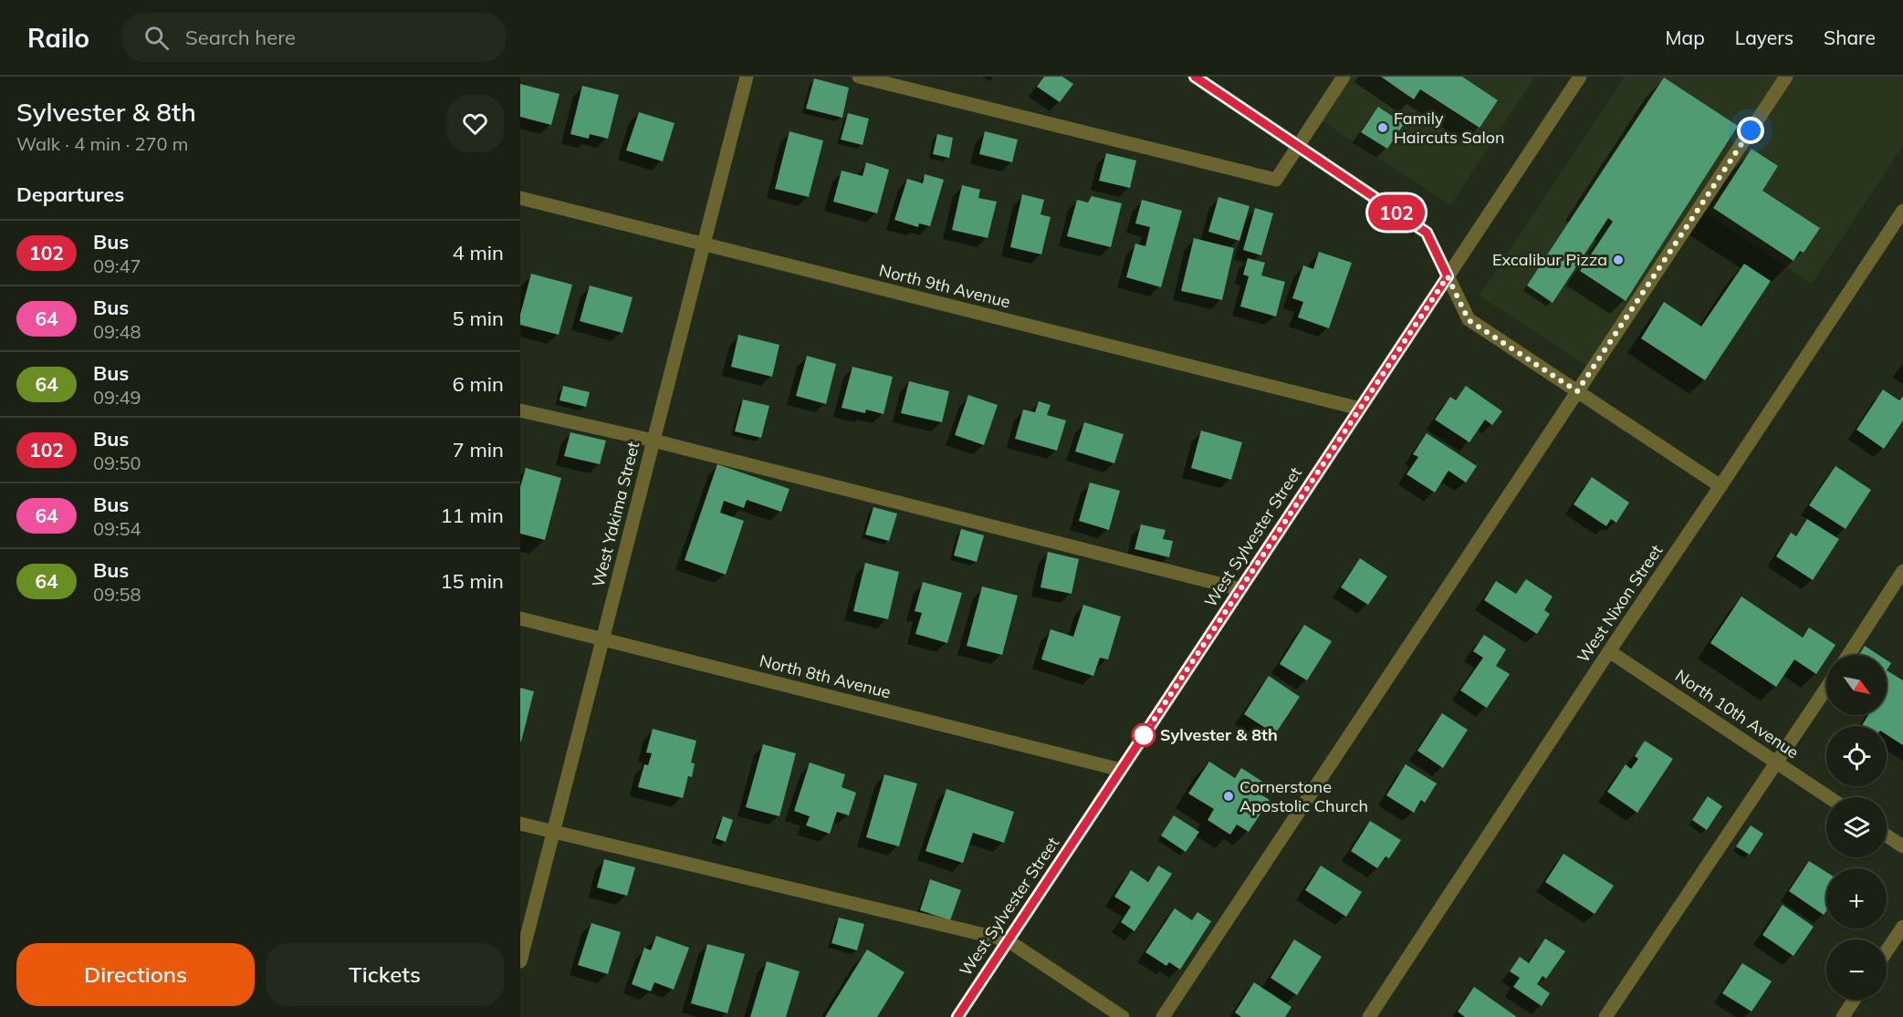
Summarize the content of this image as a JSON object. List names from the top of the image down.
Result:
{
  "streets": {
    "street": [
      "North 9th Avenue",
      "West Yakima Street",
      "West Sylvester Street",
      "West Nixon Street",
      "North 8th Avenue",
      "North 10th Avenue"
    ]
  },
  "crossings": [
    ["North 9th Avenue", "West Yakima Street"],
    ["North 9th Avenue", "West Sylvester Street"],
    ["West Yakima Street", "North 8th Avenue"],
    ["West Sylvester Street", "North 8th Avenue"],
    ["West Nixon Street", "North 10th Avenue"]
  ],
  "places": [
    "Family Haircuts Salon",
    "Excalibur Pizza",
    "Sylvester & 8th",
    "Cornerstone Apostolic Church"
  ],
  "lines": ["bus line 102"],
  "north": "bottom right",
  "page": {
    "header": "Railo",
    "search": "Search here",
    "nav": ["Map", "Layers", "Share"],
    "heading": [
      ["Sylvester & 8th", "Walk · 4 min · 270 m"],
      "Departures"
    ],
    "on_map": "102",
    "list": [
      {
        "mark": "102",
        "name": "Bus",
        "note": "09:47",
        "value": "4 min"
      },
      {
        "mark": "64",
        "name": "Bus",
        "note": "09:48",
        "value": "5 min"
      },
      {
        "mark": "64",
        "name": "Bus",
        "note": "09:49",
        "value": "6 min"
      },
      {
        "mark": "102",
        "name": "Bus",
        "note": "09:50",
        "value": "7 min"
      },
      {
        "mark": "64",
        "name": "Bus",
        "note": "09:54",
        "value": "11 min"
      },
      {
        "mark": "64",
        "name": "Bus",
        "note": "09:58",
        "value": "15 min"
      }
    ],
    "map_buttons": ["+", "−"],
    "buttons": ["Directions", "Tickets"]
  }
}
